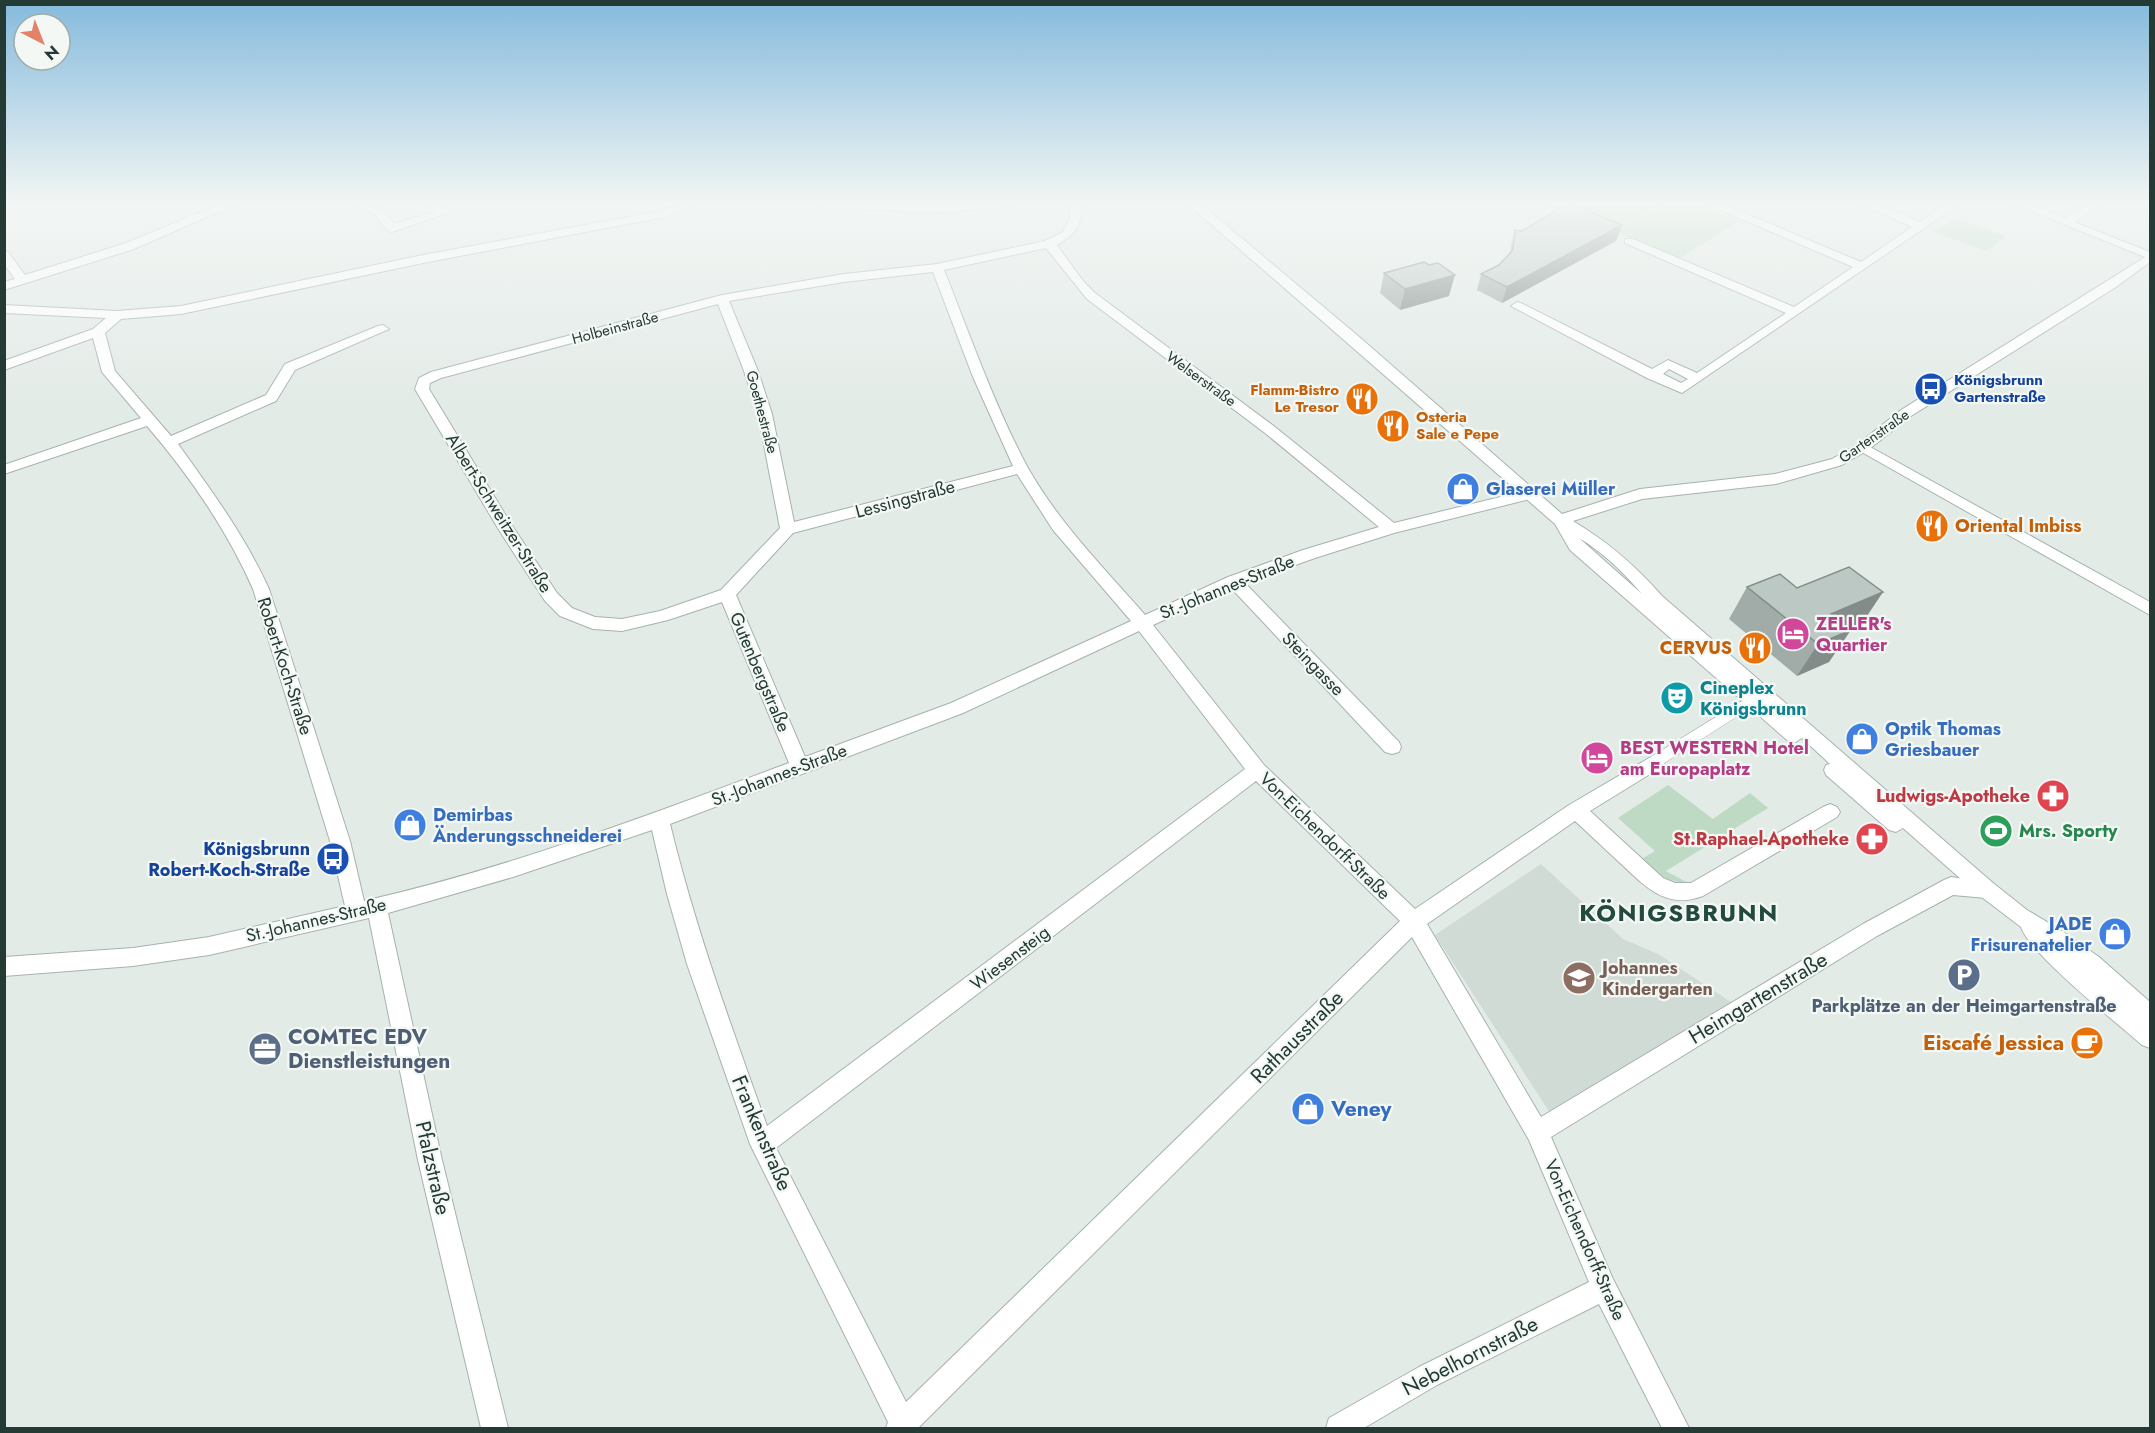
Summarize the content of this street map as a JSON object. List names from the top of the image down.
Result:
{
  "streets": {
    "street": [
      "Holbeinstraße",
      "Welserstraße",
      "Goethestraße",
      "Gartenstraße",
      "Lessingstraße",
      "Albert-Schweitzer-Straße",
      "St.-Johannes-Straße",
      "Steingasse",
      "Robert-Koch-Straße",
      "Gutenbergstraße",
      "Von-Eichendorff-Straße",
      "Wiesensteig",
      "Heimgartenstraße",
      "Rathausstraße",
      "Frankenstraße",
      "Pfalzstraße",
      "Nebelhornstraße"
    ]
  },
  "crossings": [
    ["Holbeinstraße", "Goethestraße"],
    ["Holbeinstraße", "Albert-Schweitzer-Straße"],
    ["Welserstraße", "St.-Johannes-Straße"],
    ["Goethestraße", "Lessingstraße"],
    ["Goethestraße", "Gutenbergstraße"],
    ["Lessingstraße", "Gutenbergstraße"],
    ["Lessingstraße", "Von-Eichendorff-Straße"],
    ["Albert-Schweitzer-Straße", "Gutenbergstraße"],
    ["St.-Johannes-Straße", "Steingasse"],
    ["St.-Johannes-Straße", "Robert-Koch-Straße"],
    ["St.-Johannes-Straße", "Gutenbergstraße"],
    ["St.-Johannes-Straße", "Von-Eichendorff-Straße"],
    ["St.-Johannes-Straße", "Frankenstraße"],
    ["St.-Johannes-Straße", "Pfalzstraße"],
    ["Robert-Koch-Straße", "Pfalzstraße"],
    ["Von-Eichendorff-Straße", "Wiesensteig"],
    ["Von-Eichendorff-Straße", "Heimgartenstraße"],
    ["Von-Eichendorff-Straße", "Rathausstraße"],
    ["Von-Eichendorff-Straße", "Nebelhornstraße"],
    ["Wiesensteig", "Frankenstraße"],
    ["Rathausstraße", "Frankenstraße"]
  ],
  "districts": ["KÖNIGSBRUNN"],
  "places": {
    "bus stop": ["Königsbrunn Gartenstraße", "Königsbrunn Robert-Koch-Straße"],
    "restaurant": [
      "Flamm-Bistro Le Tresor",
      "Osteria Sale e Pepe",
      "Oriental Imbiss",
      "CERVUS"
    ],
    "shop": [
      "Glaserei Müller",
      "Optik Thomas Griesbauer",
      "Demirbas Änderungsschneiderei",
      "JADE Frisurenatelier",
      "Veney"
    ],
    "hotel": ["ZELLER's Quartier", "BEST WESTERN Hotel am Europaplatz"],
    "theatre": ["Cineplex Königsbrunn"],
    "pharmacy": ["Ludwigs-Apotheke", "St.Raphael-Apotheke"],
    "sports": ["Mrs. Sporty"],
    "parking": ["Parkplätze an der Heimgartenstraße"],
    "school or university": ["Johannes Kindergarten"],
    "cafe": ["Eiscafé Jessica"],
    "office": ["COMTEC EDV Dienstleistungen"]
  },
  "north": "bottom right"
}
